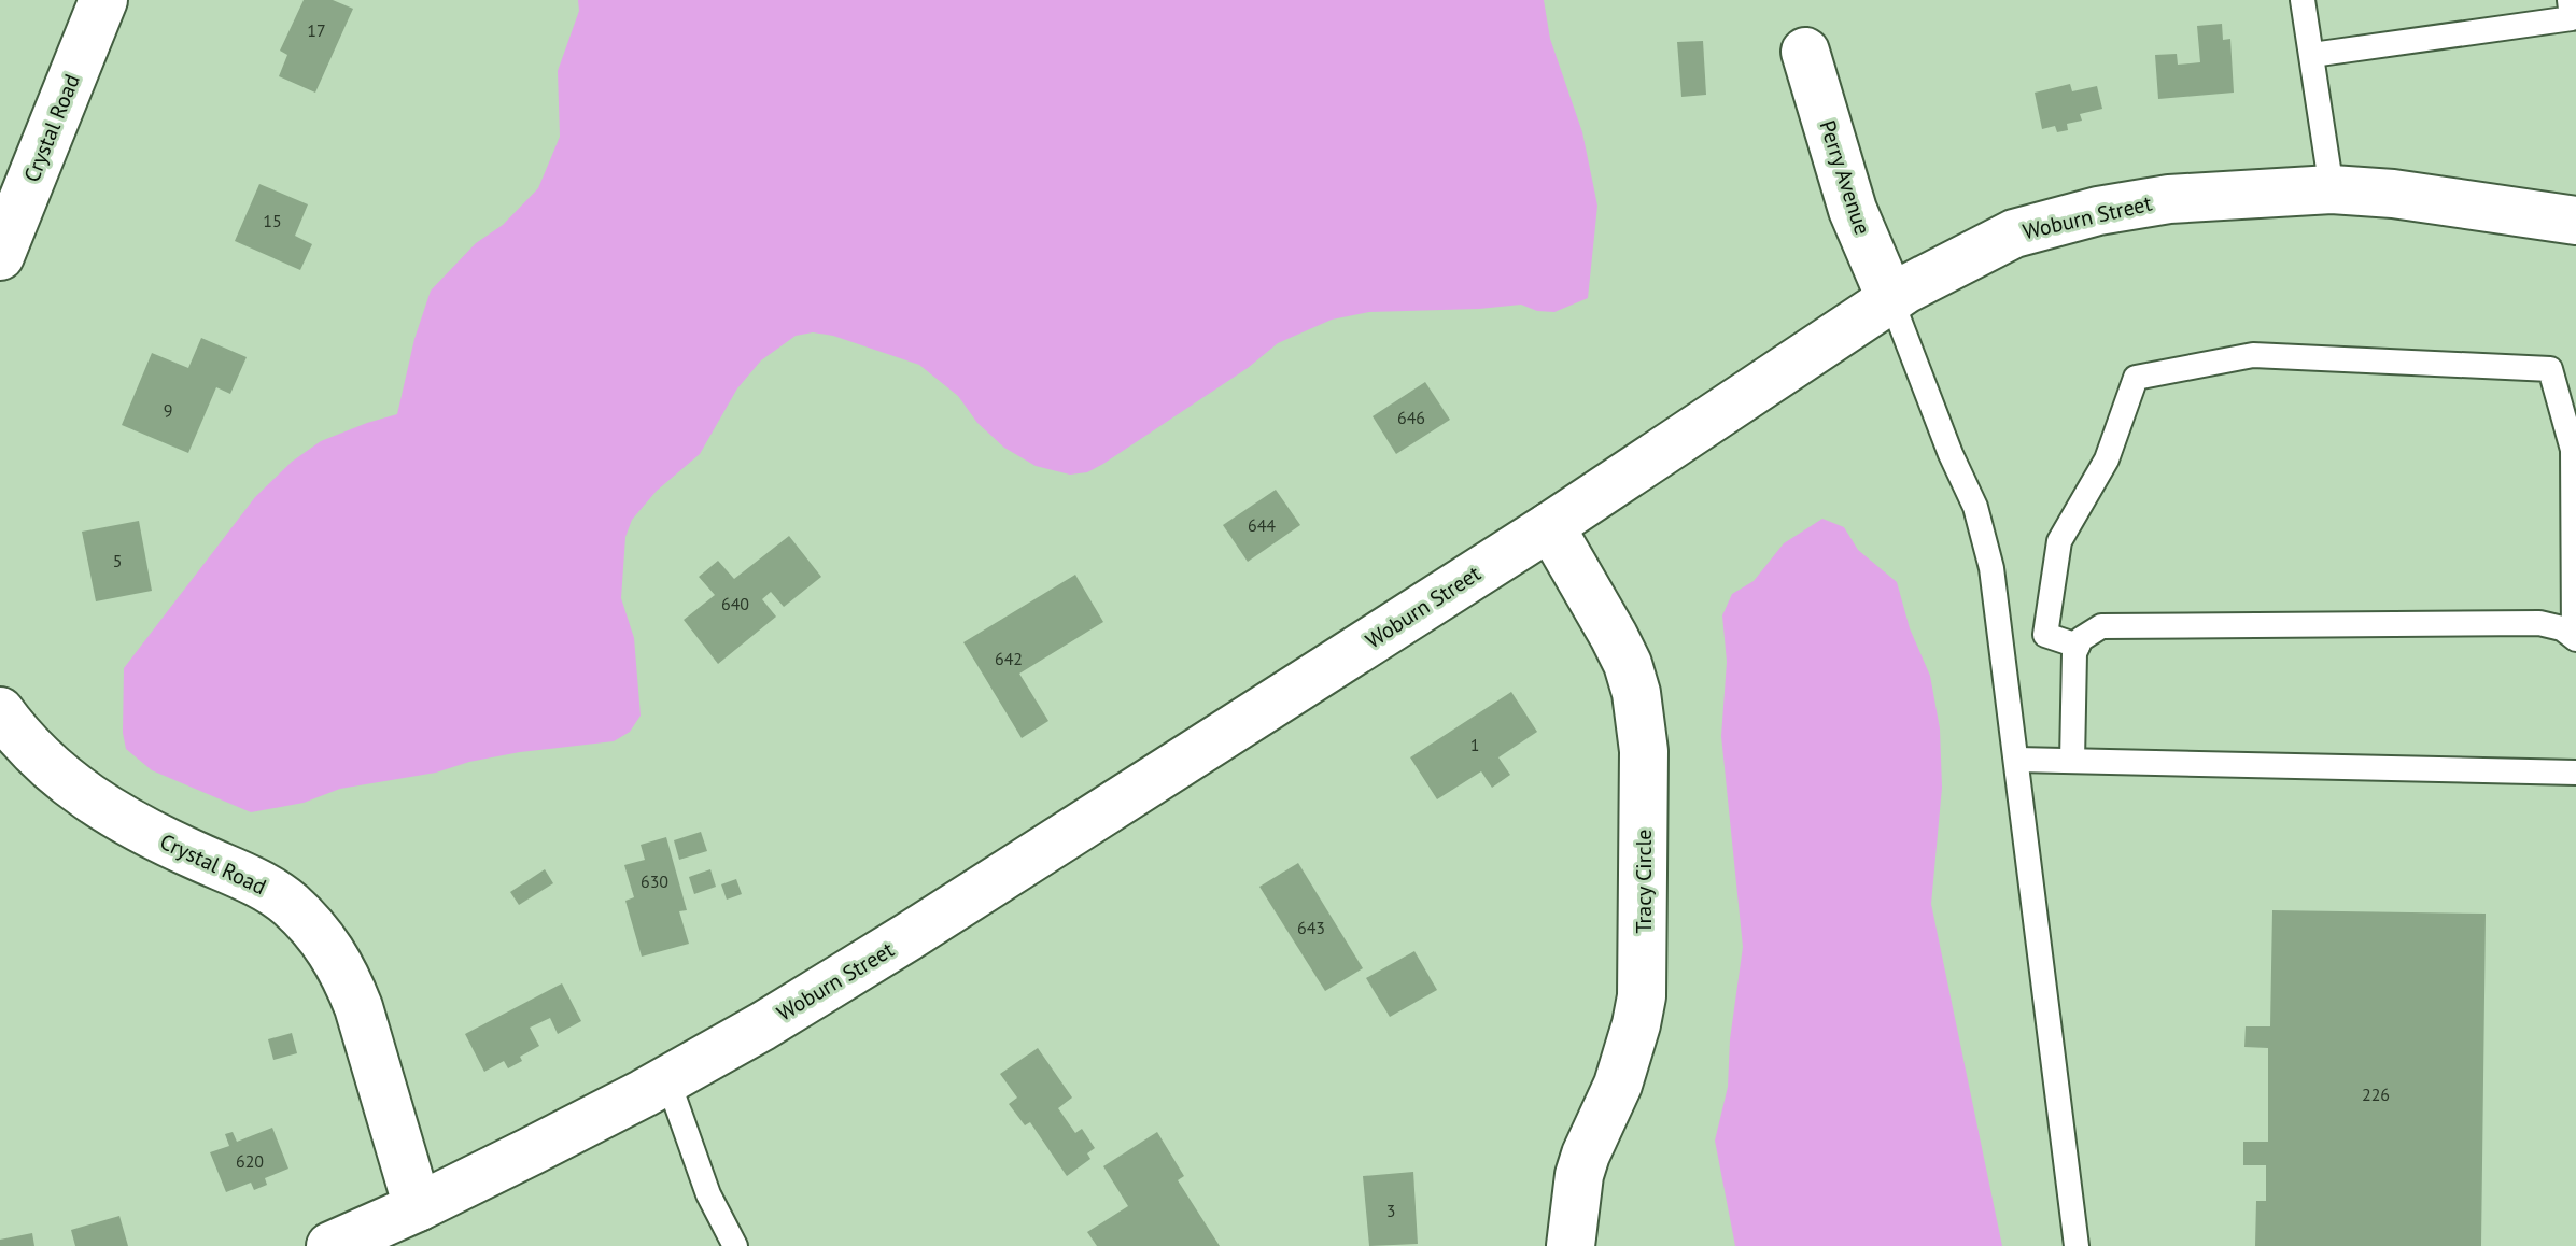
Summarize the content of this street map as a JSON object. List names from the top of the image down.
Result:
{
  "streets": {
    "street": [
      "Crystal Road",
      "Perry Avenue",
      "Woburn Street",
      "Tracy Circle"
    ]
  },
  "crossings": [
    ["Crystal Road", "Woburn Street"],
    ["Perry Avenue", "Woburn Street"],
    ["Woburn Street", "Tracy Circle"]
  ],
  "house_numbers": [
    "17",
    "15",
    "9",
    "646",
    "644",
    "5",
    "640",
    "642",
    "1",
    "630",
    "643",
    "226",
    "620",
    "3"
  ]
}
